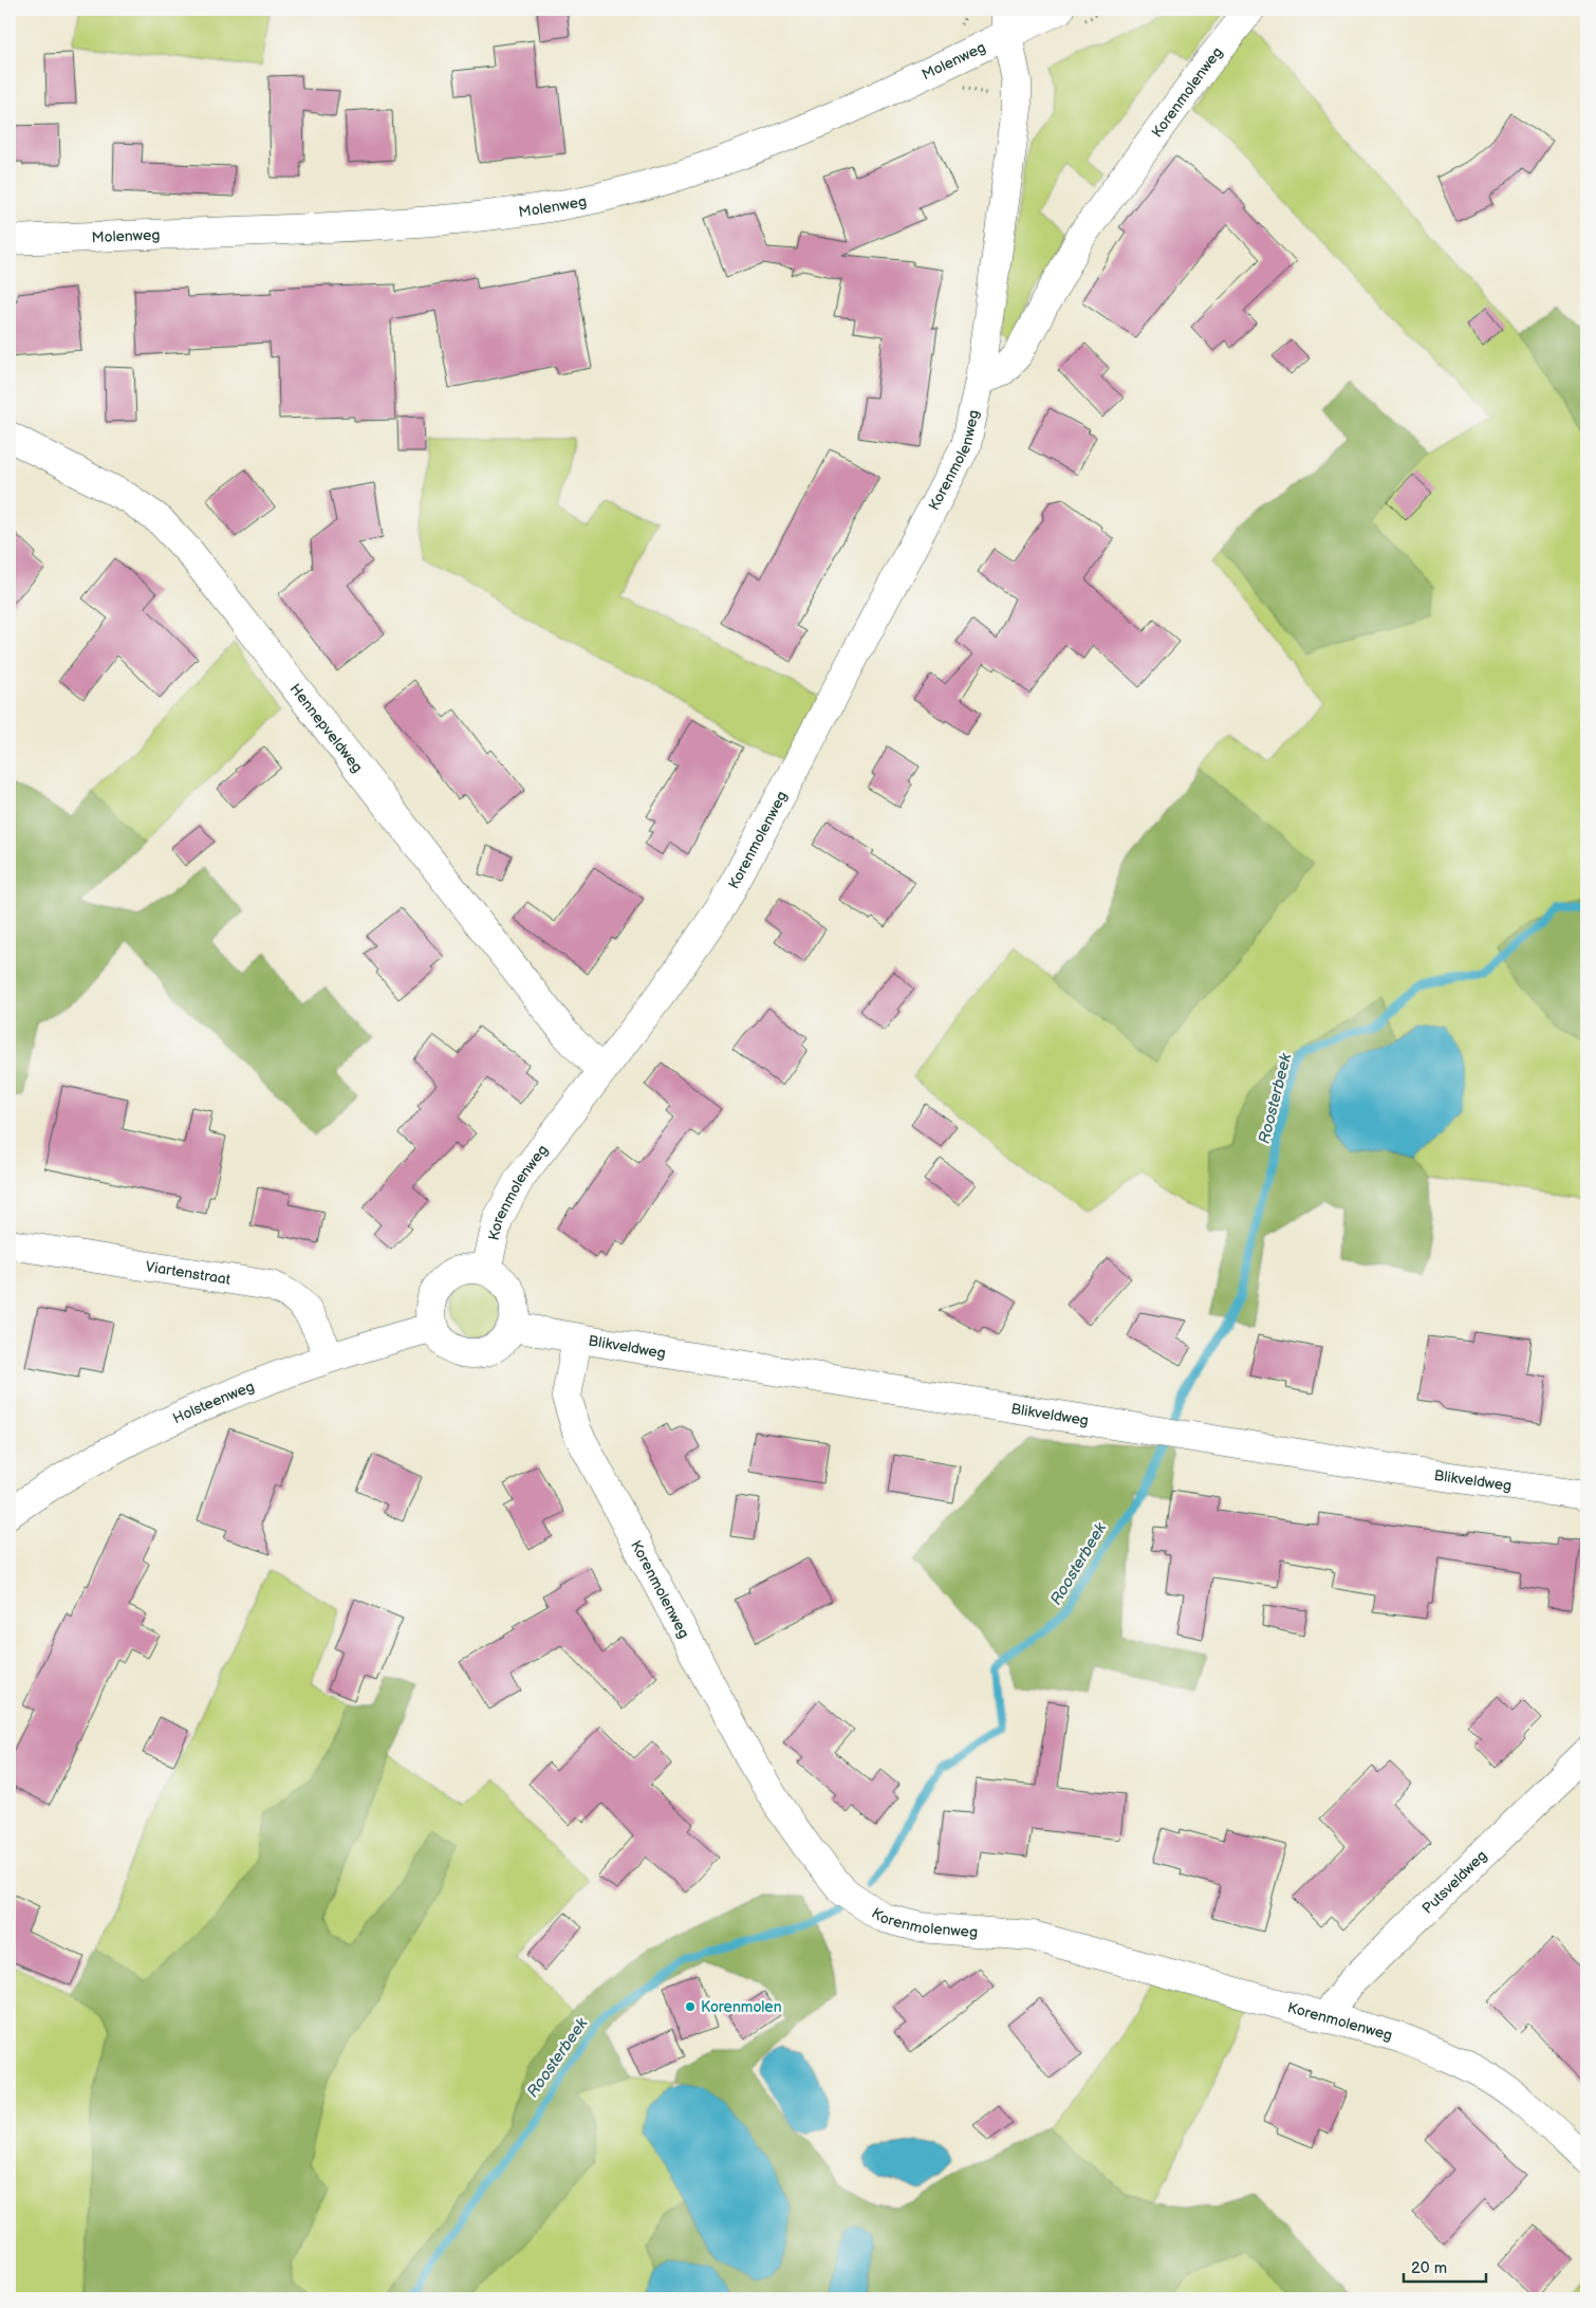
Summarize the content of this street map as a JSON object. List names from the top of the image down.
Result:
{
  "streets": {
    "street": [
      "Molenweg",
      "Korenmolenweg",
      "Hennepveldweg",
      "Viartenstraat",
      "Blikveldweg",
      "Holsteenweg",
      "Putsveldweg"
    ]
  },
  "crossings": [
    ["Molenweg", "Korenmolenweg"],
    ["Korenmolenweg", "Hennepveldweg"],
    ["Korenmolenweg", "Blikveldweg"],
    ["Korenmolenweg", "Holsteenweg"],
    ["Korenmolenweg", "Putsveldweg"],
    ["Viartenstraat", "Holsteenweg"],
    ["Blikveldweg", "Holsteenweg"]
  ],
  "water": ["Roosterbeek"],
  "places": ["Korenmolen"],
  "scale_bar": "20 m"
}
